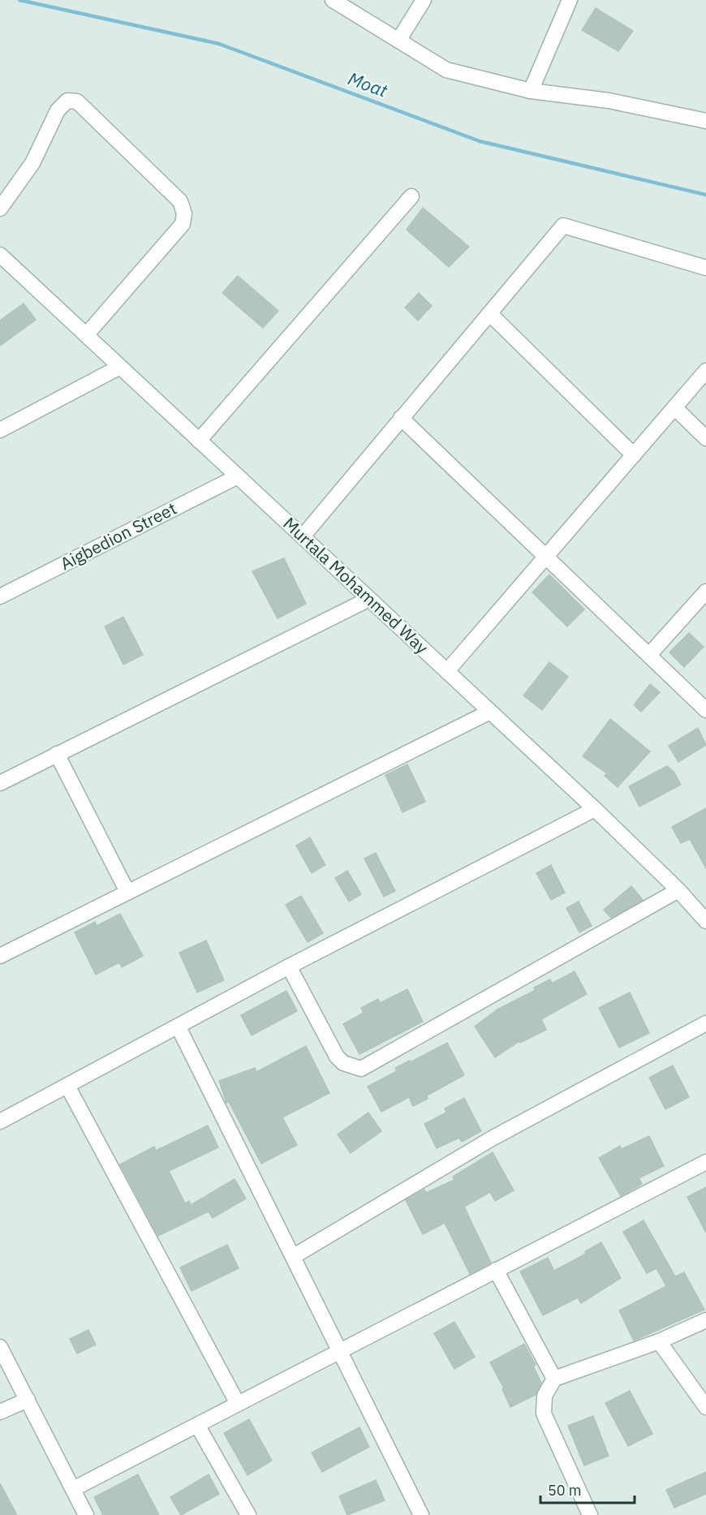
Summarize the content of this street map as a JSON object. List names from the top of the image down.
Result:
{
  "streets": {
    "street": ["Aigbedion Street", "Murtala Mohammed Way"]
  },
  "crossings": [
    ["Aigbedion Street", "Murtala Mohammed Way"]
  ],
  "water": ["Moat"],
  "scale_bar": "50 m"
}
